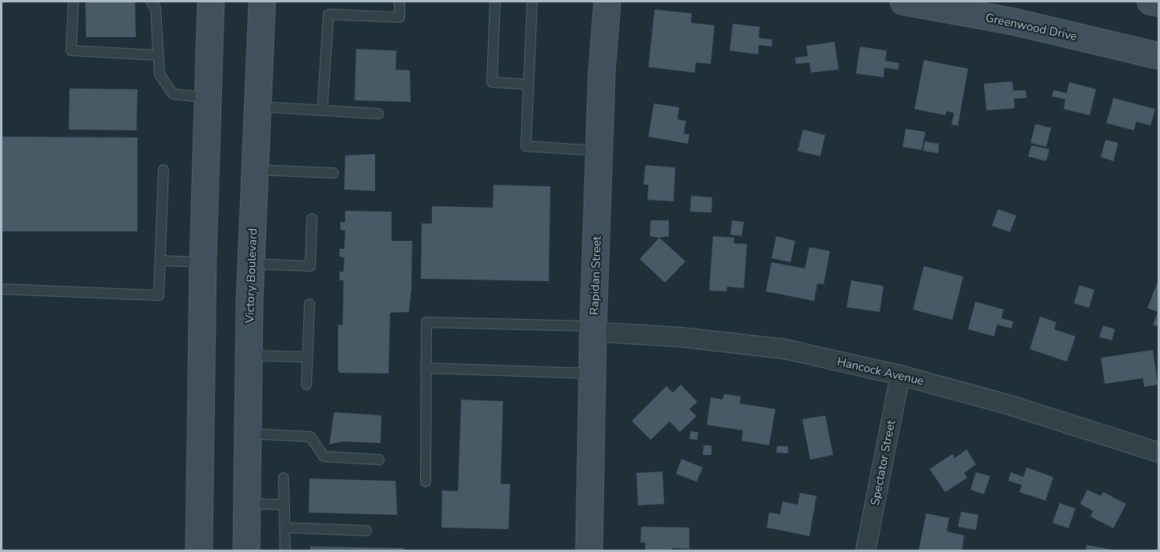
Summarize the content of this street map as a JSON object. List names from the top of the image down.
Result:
{
  "streets": {
    "main road": ["Greenwood Drive", "Victory Boulevard", "Rapidan Street"],
    "street": ["Hancock Avenue", "Spectator Street"]
  },
  "crossings": [
    ["Rapidan Street", "Hancock Avenue"],
    ["Hancock Avenue", "Spectator Street"]
  ]
}
